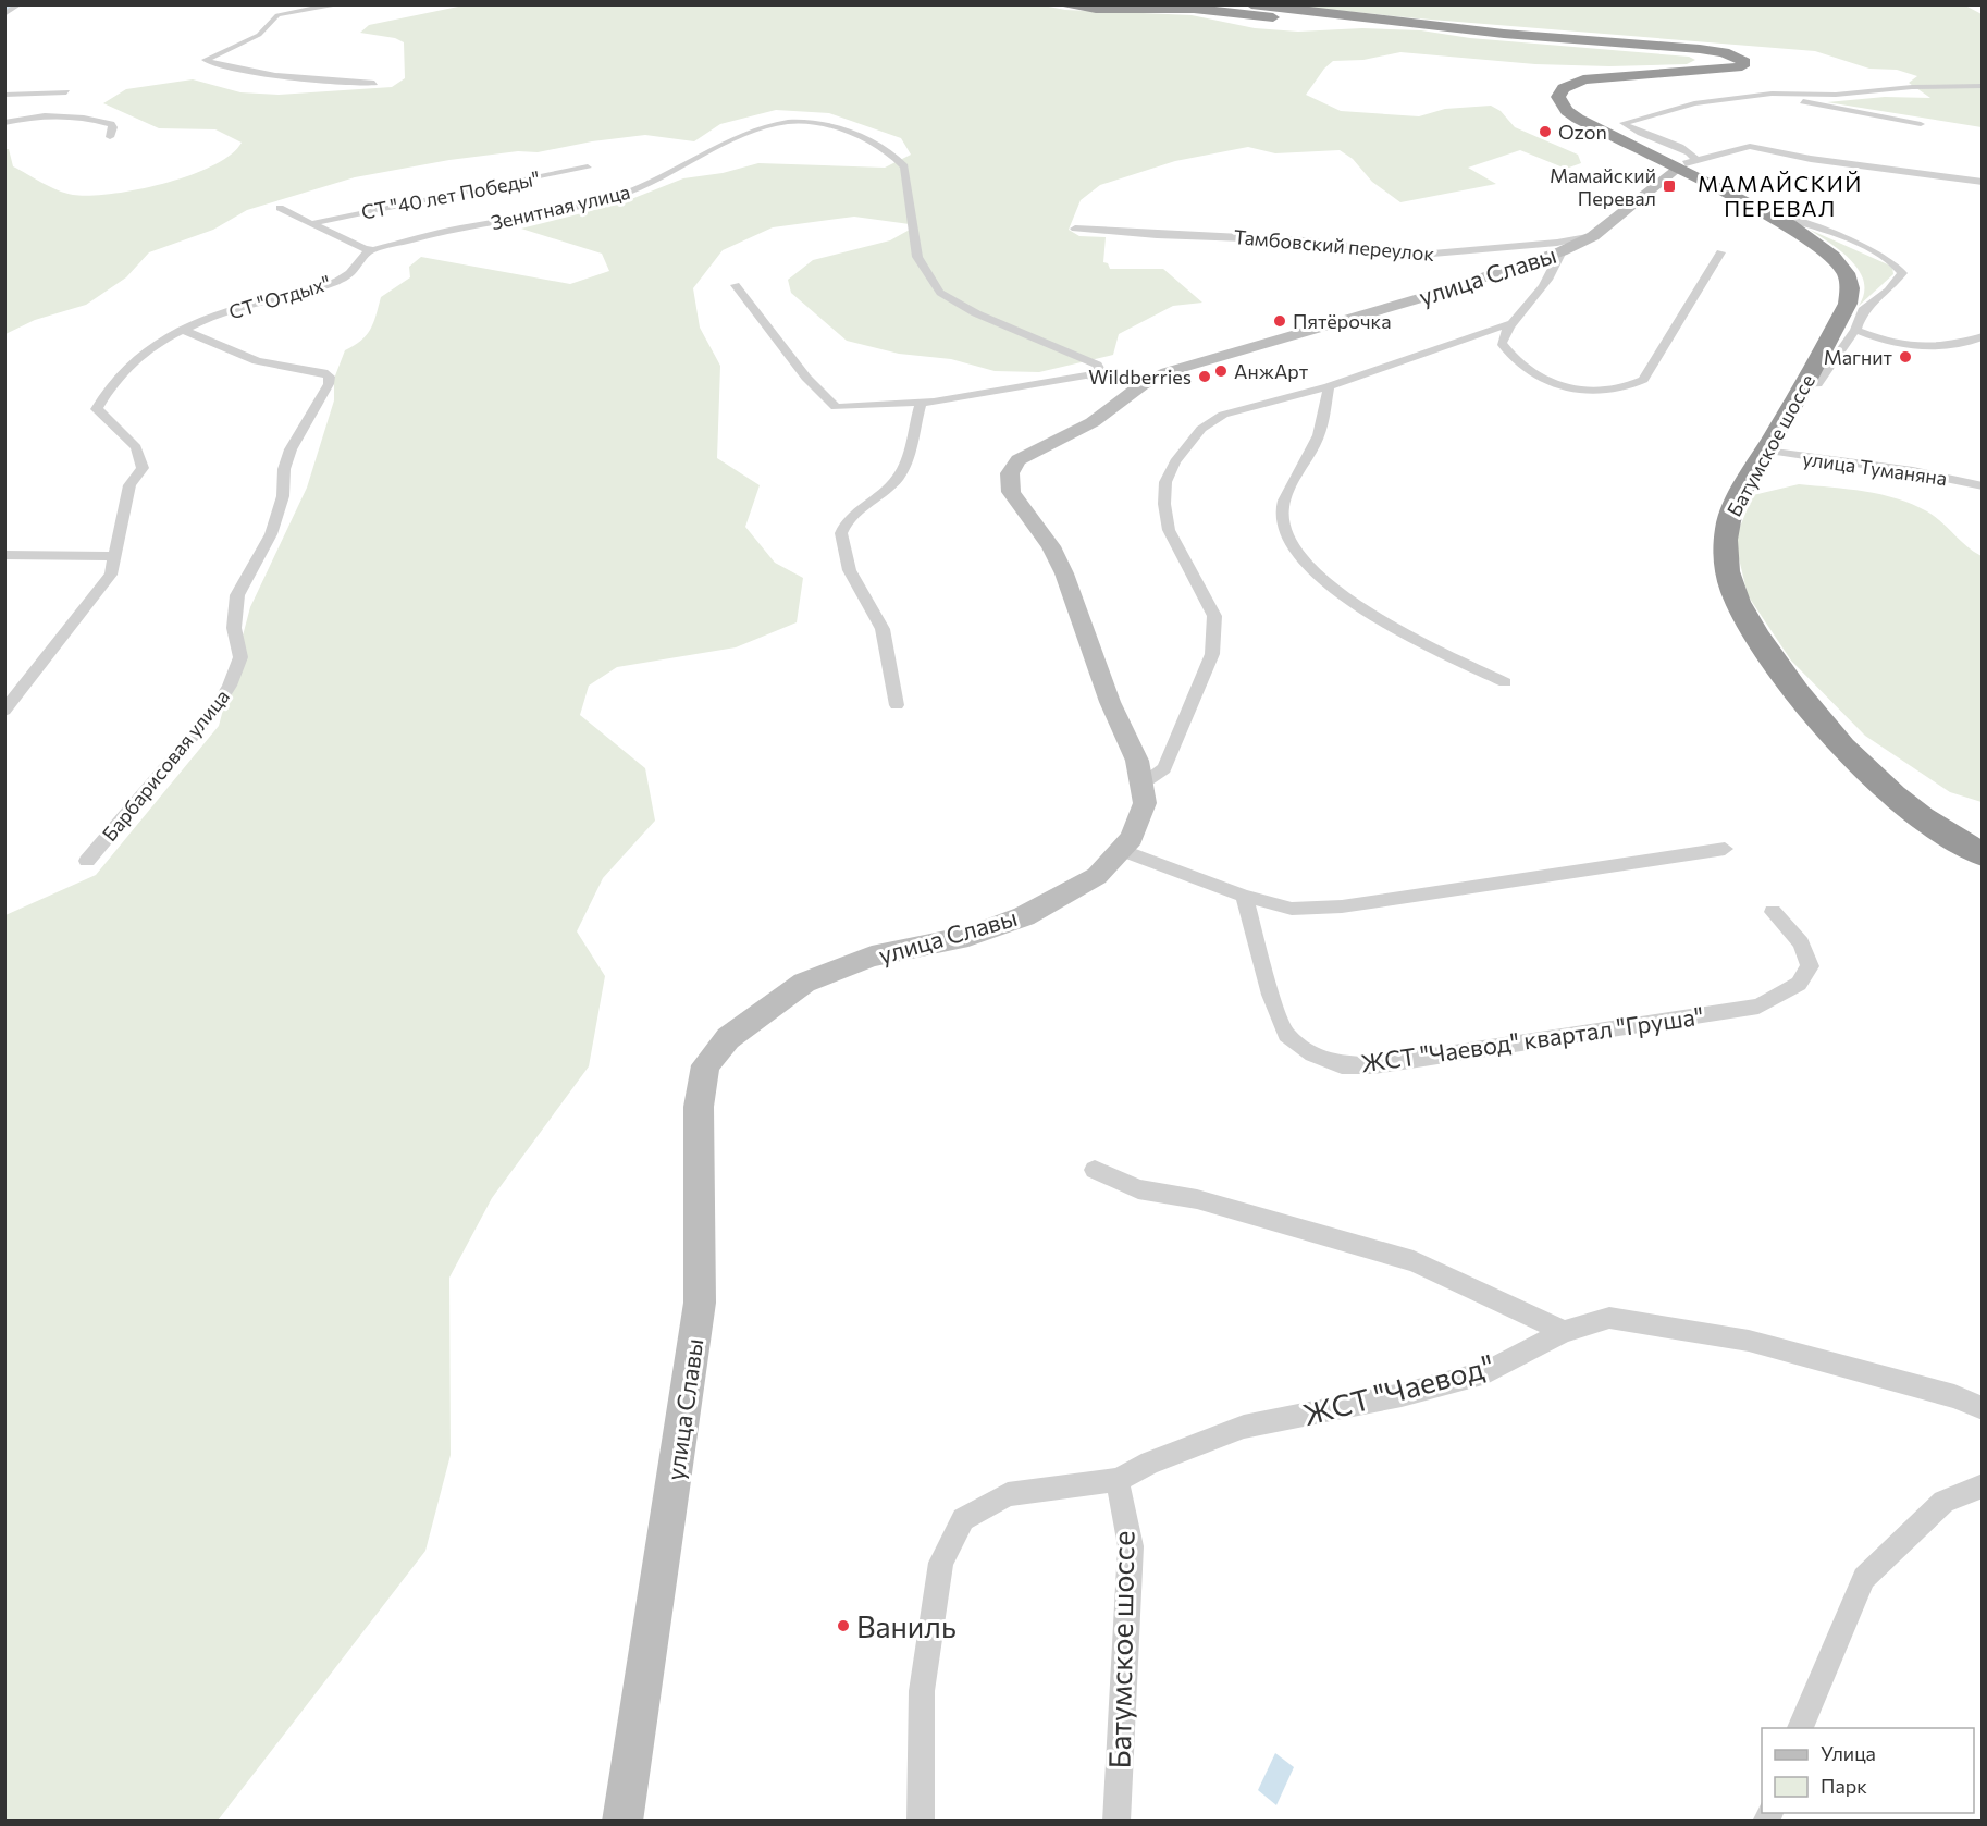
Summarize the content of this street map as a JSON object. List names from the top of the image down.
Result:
{
  "streets": {
    "highway": ["Батумское шоссе"],
    "street": [
      "СТ \"40 лет Победы\"",
      "Зенитная улица",
      "Тамбовский переулок",
      "улица Славы",
      "СТ \"Отдых\"",
      "улица Туманяна",
      "Барбарисовая улица",
      "ЖСТ \"Чаевод\" квартал \"Груша\"",
      "ЖСТ \"Чаевод\""
    ]
  },
  "crossings": [
    ["Зенитная улица", "СТ \"Отдых\""],
    ["Тамбовский переулок", "улица Славы"],
    ["улица Славы", "Батумское шоссе"],
    ["СТ \"Отдых\"", "Барбарисовая улица"],
    ["Батумское шоссе", "улица Туманяна"],
    ["Батумское шоссе", "ЖСТ \"Чаевод\""]
  ],
  "districts": ["МАМАЙСКИЙ ПЕРЕВАЛ"],
  "places": {
    "other": [
      "Ozon",
      "Пятёрочка",
      "Магнит",
      "АнжАрт",
      "Wildberries",
      "Ваниль"
    ],
    "transit": ["Мамайский Перевал"]
  },
  "legend": ["Улица", "Парк"]
}
